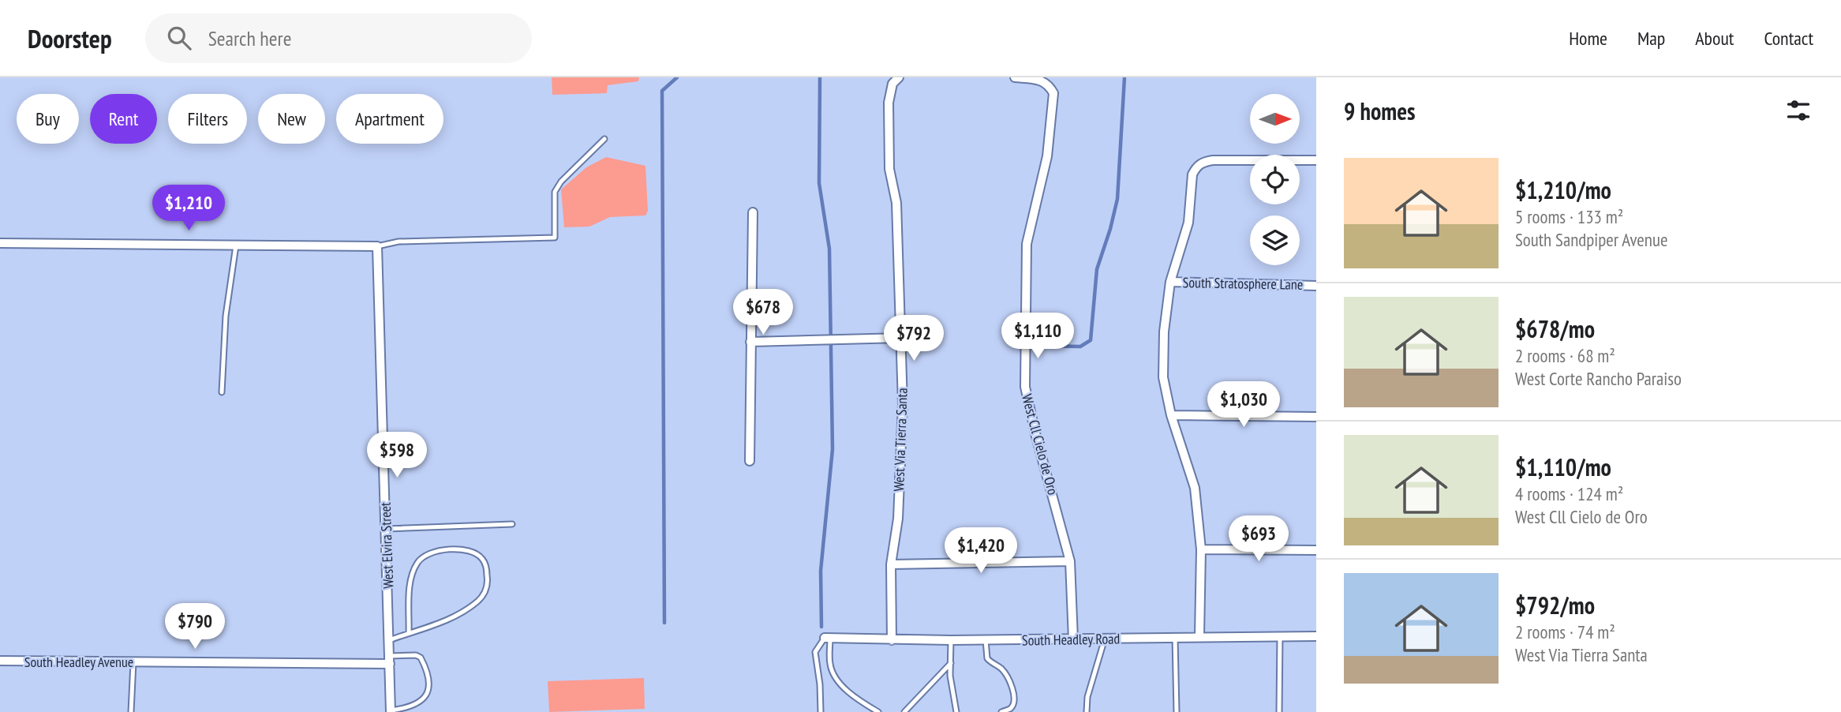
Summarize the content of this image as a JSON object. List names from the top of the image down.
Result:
{
  "streets": {
    "street": [
      "South Stratosphere Lane",
      "West Via Tierra Santa",
      "West Cll Cielo de Oro",
      "West Elvira Street",
      "South Headley Road",
      "South Headley Avenue"
    ]
  },
  "crossings": [
    ["West Via Tierra Santa", "South Headley Road"],
    ["West Cll Cielo de Oro", "South Headley Road"],
    ["West Elvira Street", "South Headley Avenue"]
  ],
  "north": "right",
  "page": {
    "header": "Doorstep",
    "search": "Search here",
    "nav": [
      "Home",
      "Map",
      "About",
      "Contact"
    ],
    "heading": "9 homes",
    "chip": [
      "Buy",
      "Rent",
      "Filters",
      "New",
      "Apartment"
    ],
    "list": [
      {
        "name": "$1,210/mo",
        "note": "5 rooms · 133 m² · South Sandpiper Avenue"
      },
      {
        "name": "$678/mo",
        "note": "2 rooms · 68 m² · West Corte Rancho Paraiso"
      },
      {
        "name": "$1,110/mo",
        "note": "4 rooms · 124 m² · West Cll Cielo de Oro"
      },
      {
        "name": "$792/mo",
        "note": "2 rooms · 74 m² · West Via Tierra Santa"
      }
    ],
    "price": [
      "$1,210",
      "$678",
      "$1,110",
      "$792",
      "$1,030",
      "$598",
      "$693",
      "$1,420",
      "$790"
    ]
  }
}
